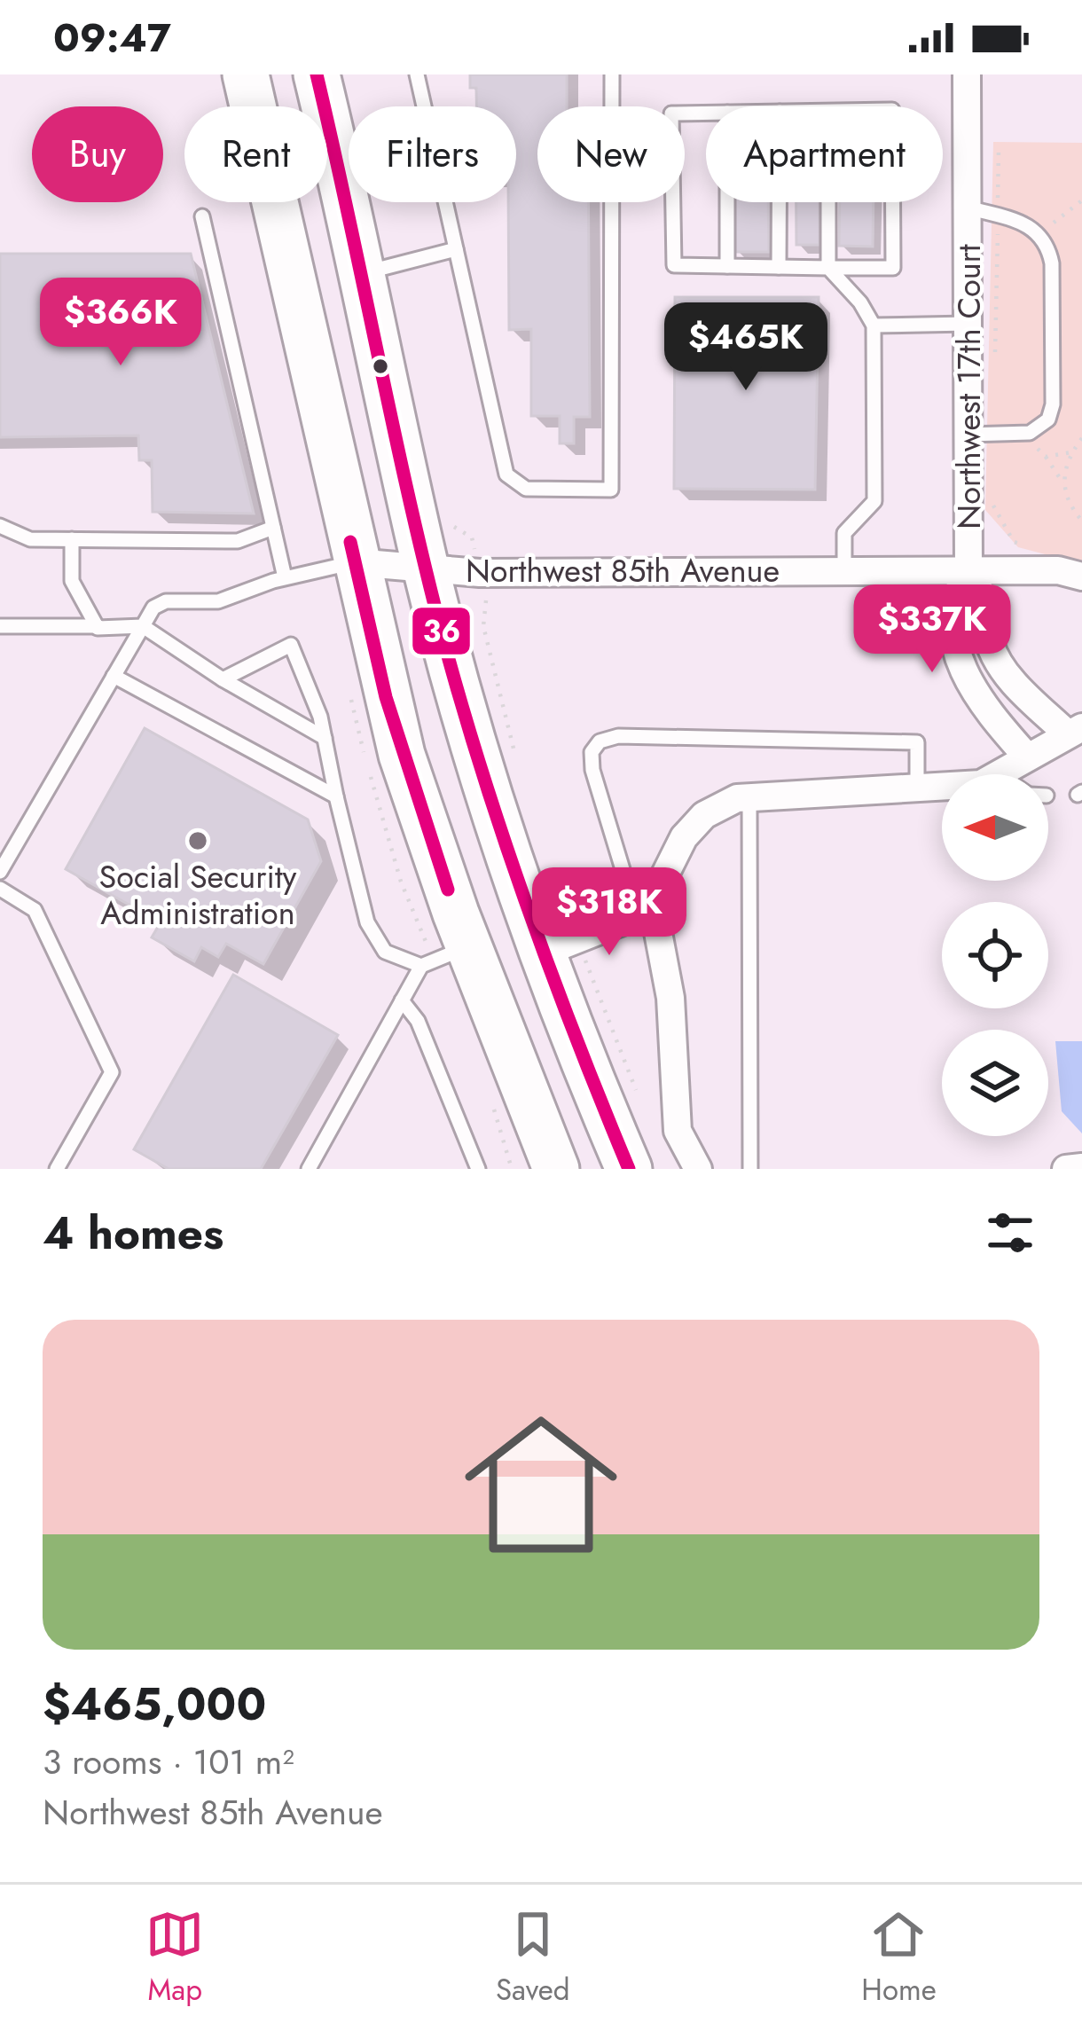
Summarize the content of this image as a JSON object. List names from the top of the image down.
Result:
{
  "streets": {
    "street": ["Northwest 17th Court", "Northwest 85th Avenue"]
  },
  "crossings": [
    ["Northwest 17th Court", "Northwest 85th Avenue"]
  ],
  "places": ["Social Security Administration"],
  "lines": ["transit line 36"],
  "north": "left",
  "page": {
    "status": "09:47",
    "chip": [
      "Buy",
      "Rent",
      "Filters",
      "New",
      "Apartment"
    ],
    "price": [
      "$366K",
      "$465K",
      "$337K",
      "$318K"
    ],
    "heading": "4 homes",
    "list": [
      {
        "name": "$465,000",
        "note": "3 rooms · 101 m² · Northwest 85th Avenue"
      }
    ],
    "tabs": ["Map", "Saved", "Home"]
  }
}
